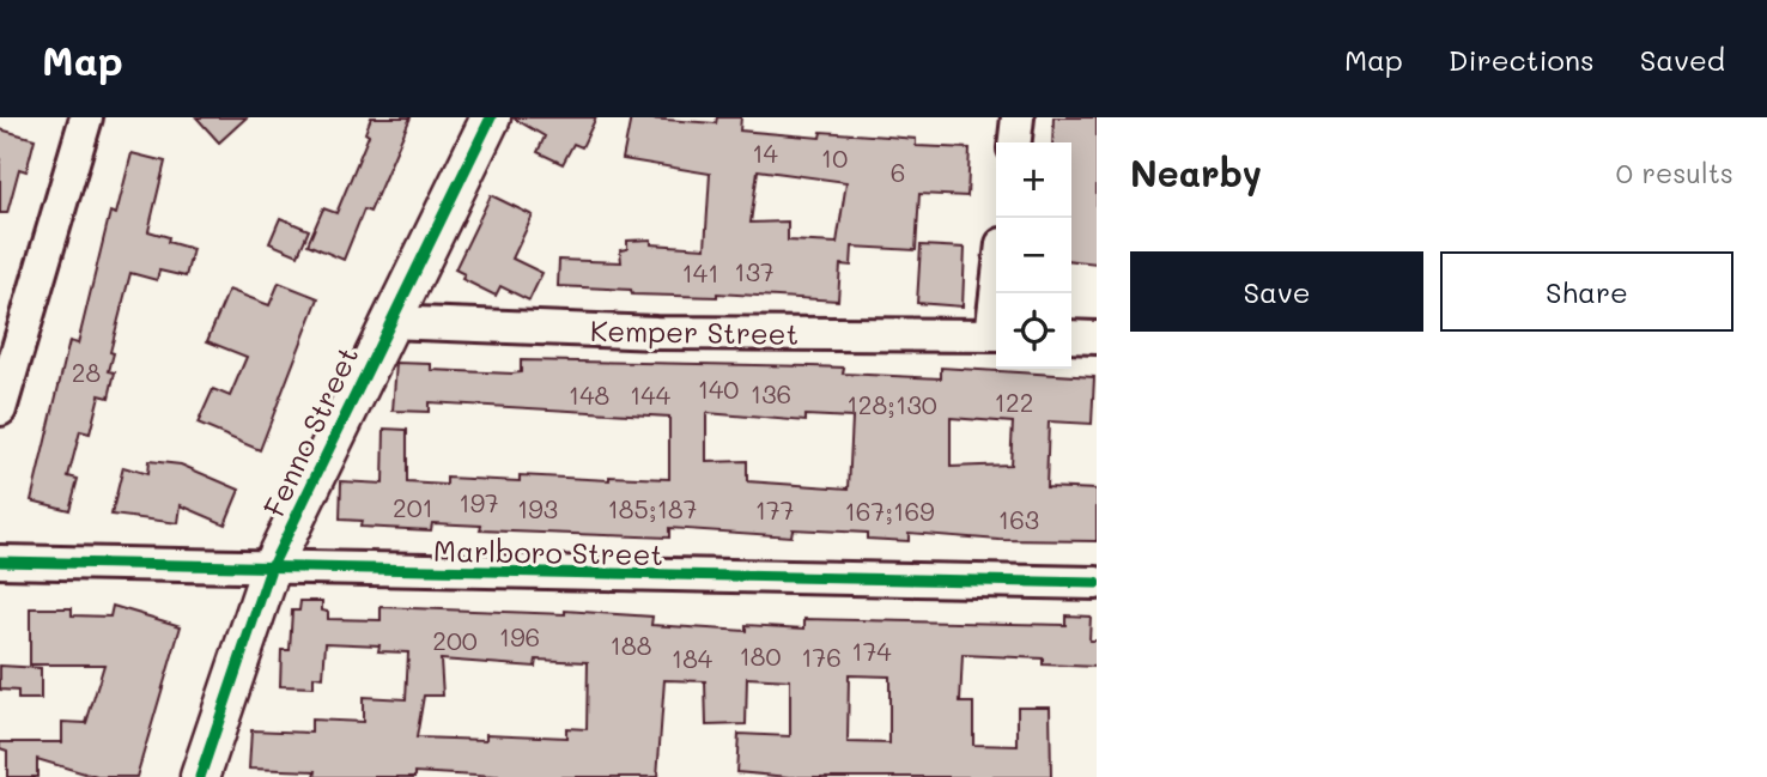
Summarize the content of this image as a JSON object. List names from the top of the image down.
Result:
{
  "streets": {
    "street": ["Kemper Street", "Fenno Street", "Marlboro Street"]
  },
  "crossings": [
    ["Kemper Street", "Fenno Street"],
    ["Fenno Street", "Marlboro Street"]
  ],
  "house_numbers": [
    "14",
    "10",
    "6",
    "137",
    "141",
    "28",
    "140",
    "136",
    "148",
    "144",
    "122",
    "128;130",
    "197",
    "201",
    "193",
    "185;187",
    "177",
    "167;169",
    "163",
    "196",
    "200",
    "188",
    "174",
    "180",
    "176",
    "184"
  ],
  "page": {
    "header": "Map",
    "nav": ["Map", "Directions", "Saved"],
    "heading": ["Nearby", "0 results"],
    "map_buttons": ["+", "−"],
    "buttons": ["Save", "Share"]
  }
}
